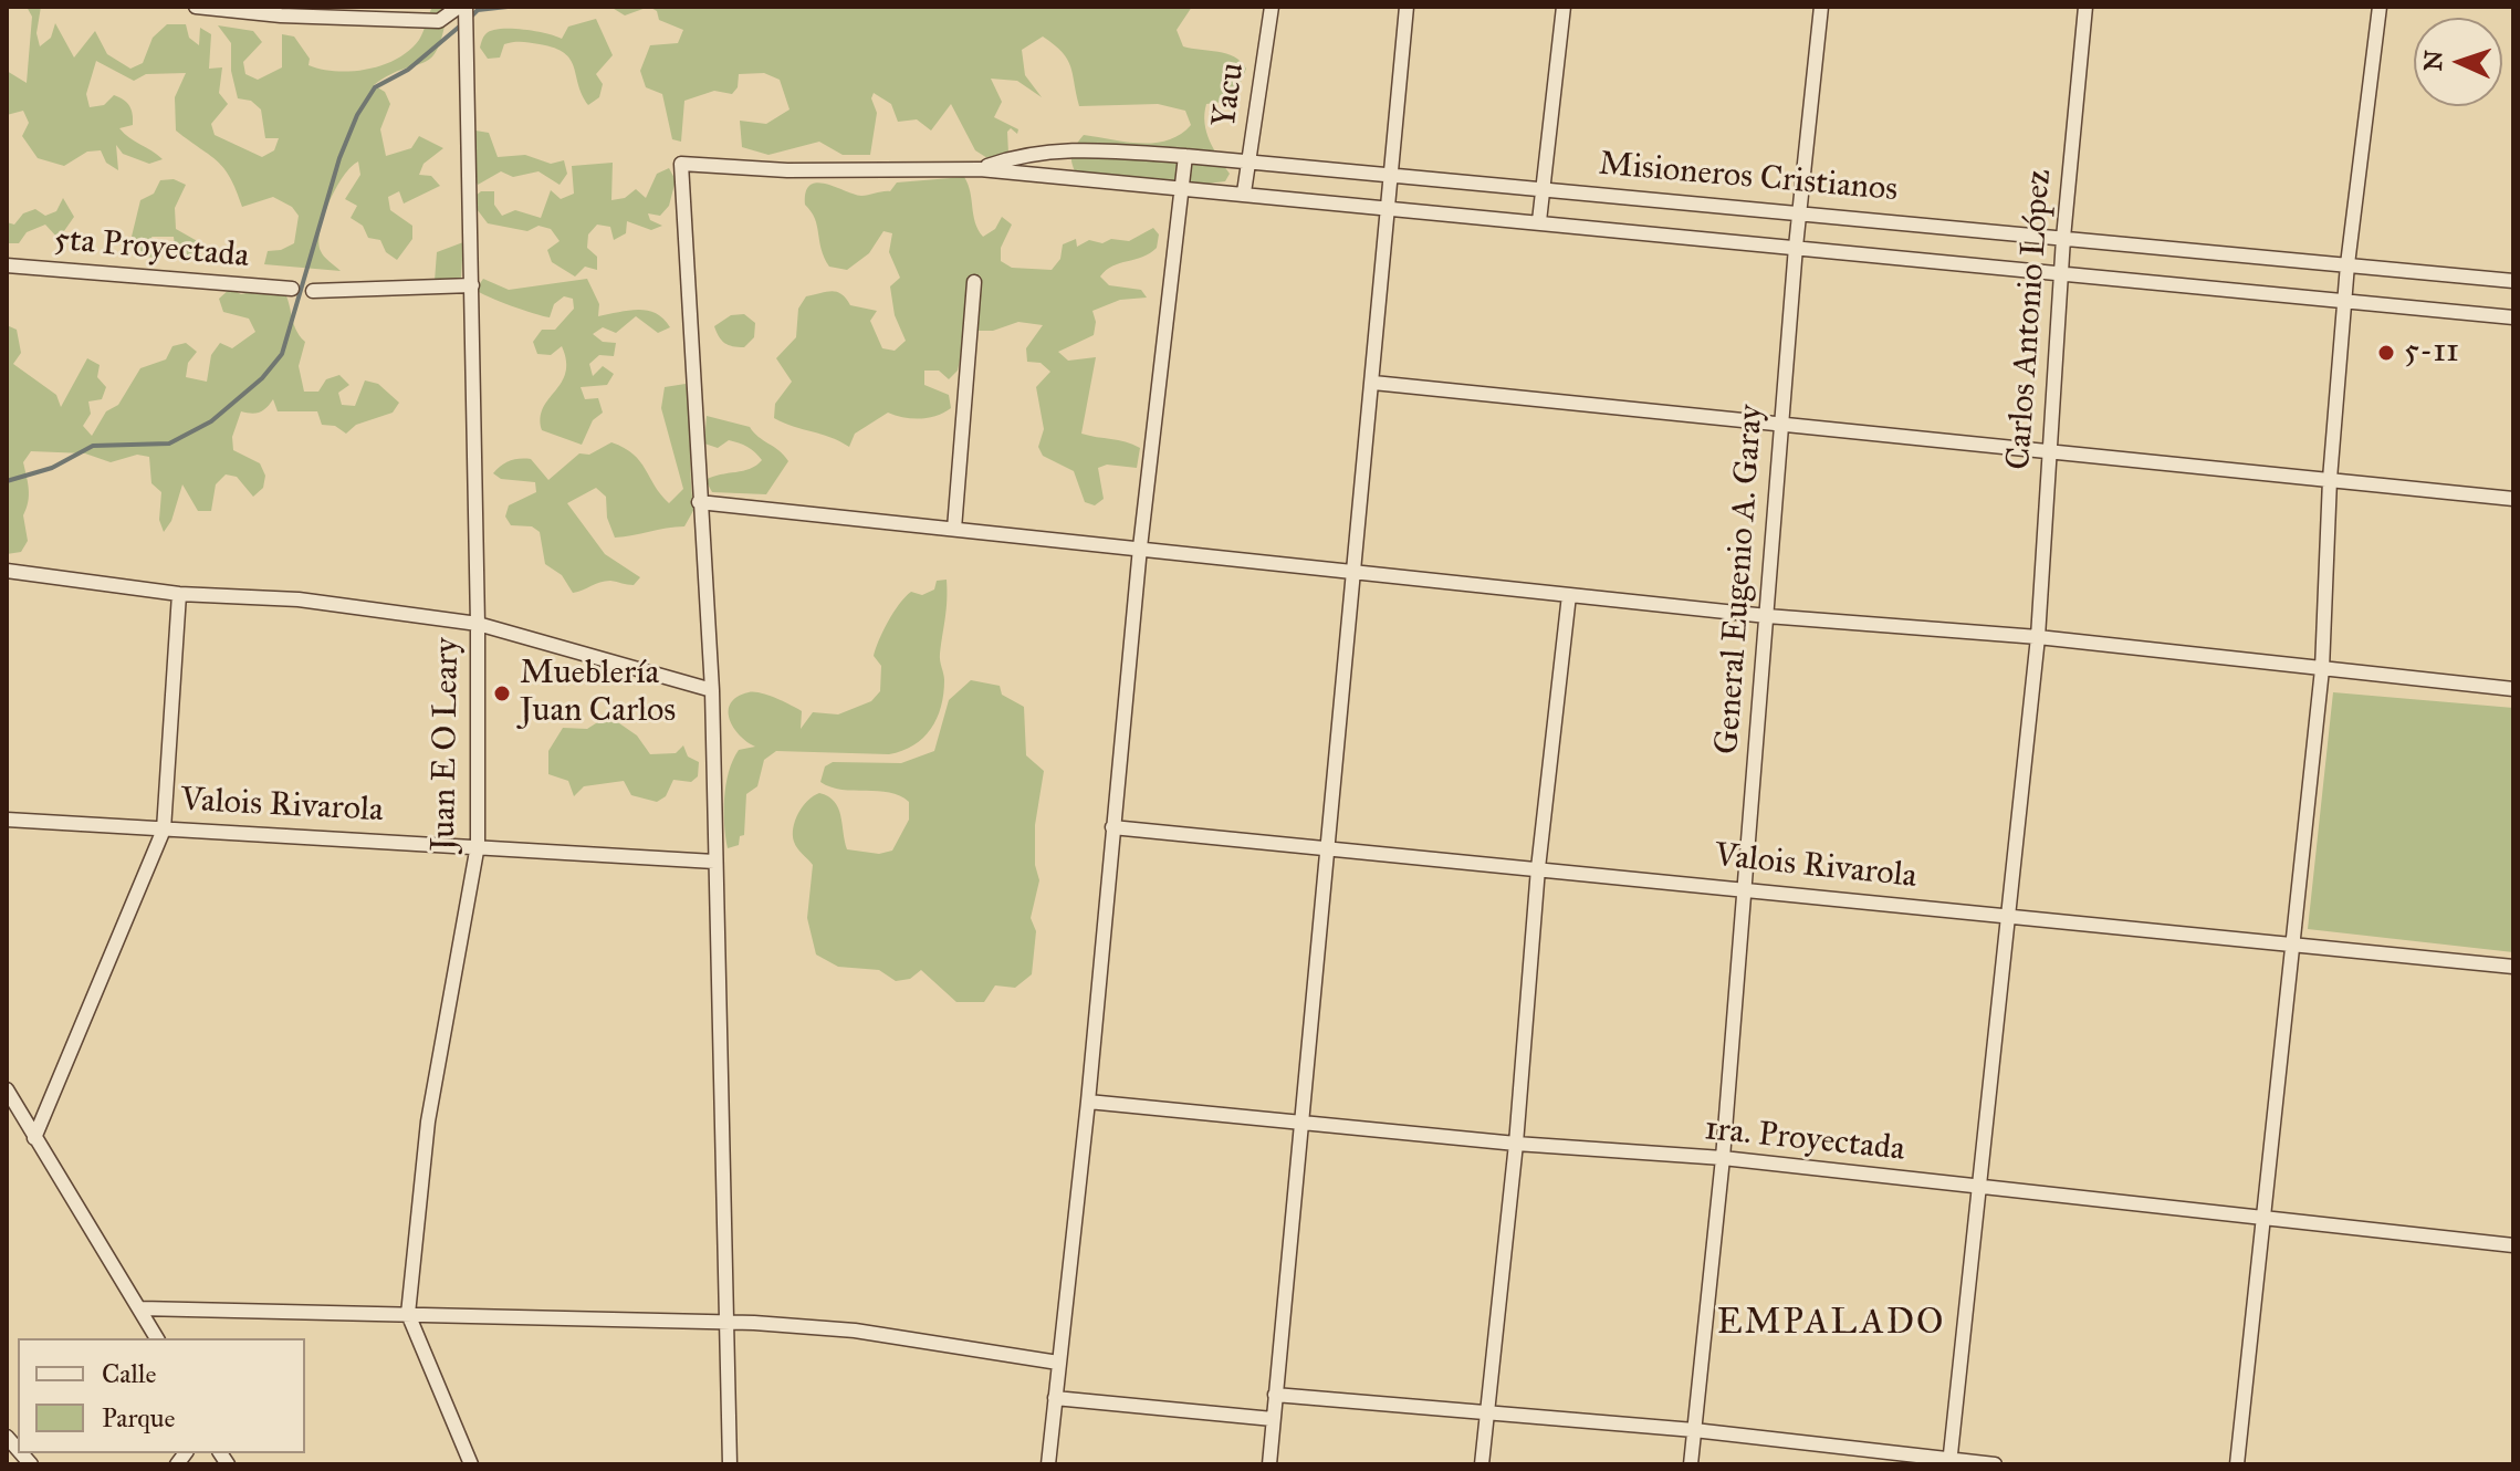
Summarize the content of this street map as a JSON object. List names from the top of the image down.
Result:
{
  "streets": {
    "street": [
      "Yacu",
      "Misioneros Cristianos",
      "5ta Proyectada",
      "Carlos Antonio López",
      "General Eugenio A. Garay",
      "Juan E O Leary",
      "Valois Rivarola",
      "1ra. Proyectada"
    ]
  },
  "crossings": [
    ["Yacu", "Misioneros Cristianos"],
    ["Misioneros Cristianos", "Carlos Antonio López"],
    ["Misioneros Cristianos", "General Eugenio A. Garay"],
    ["Carlos Antonio López", "Valois Rivarola"],
    ["Carlos Antonio López", "1ra. Proyectada"],
    ["General Eugenio A. Garay", "Valois Rivarola"],
    ["General Eugenio A. Garay", "1ra. Proyectada"],
    ["Juan E O Leary", "Valois Rivarola"]
  ],
  "districts": ["EMPALADO"],
  "places": ["5-11", "Mueblería Juan Carlos"],
  "legend": ["Calle", "Parque"],
  "north": "left"
}
